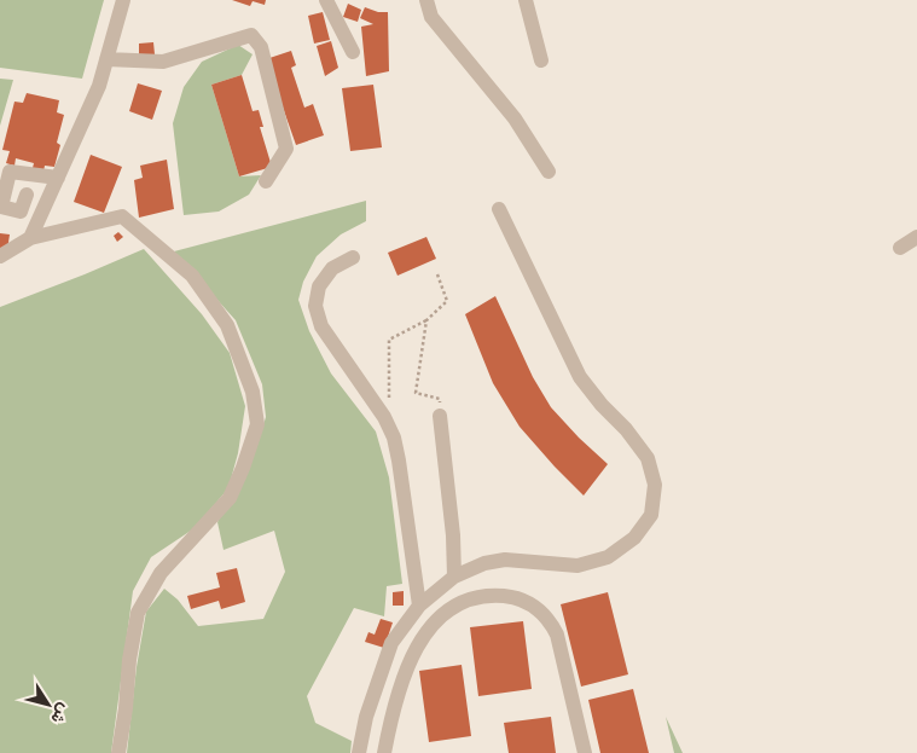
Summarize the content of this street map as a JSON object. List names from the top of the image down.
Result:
{
  "north": "bottom right"
}
